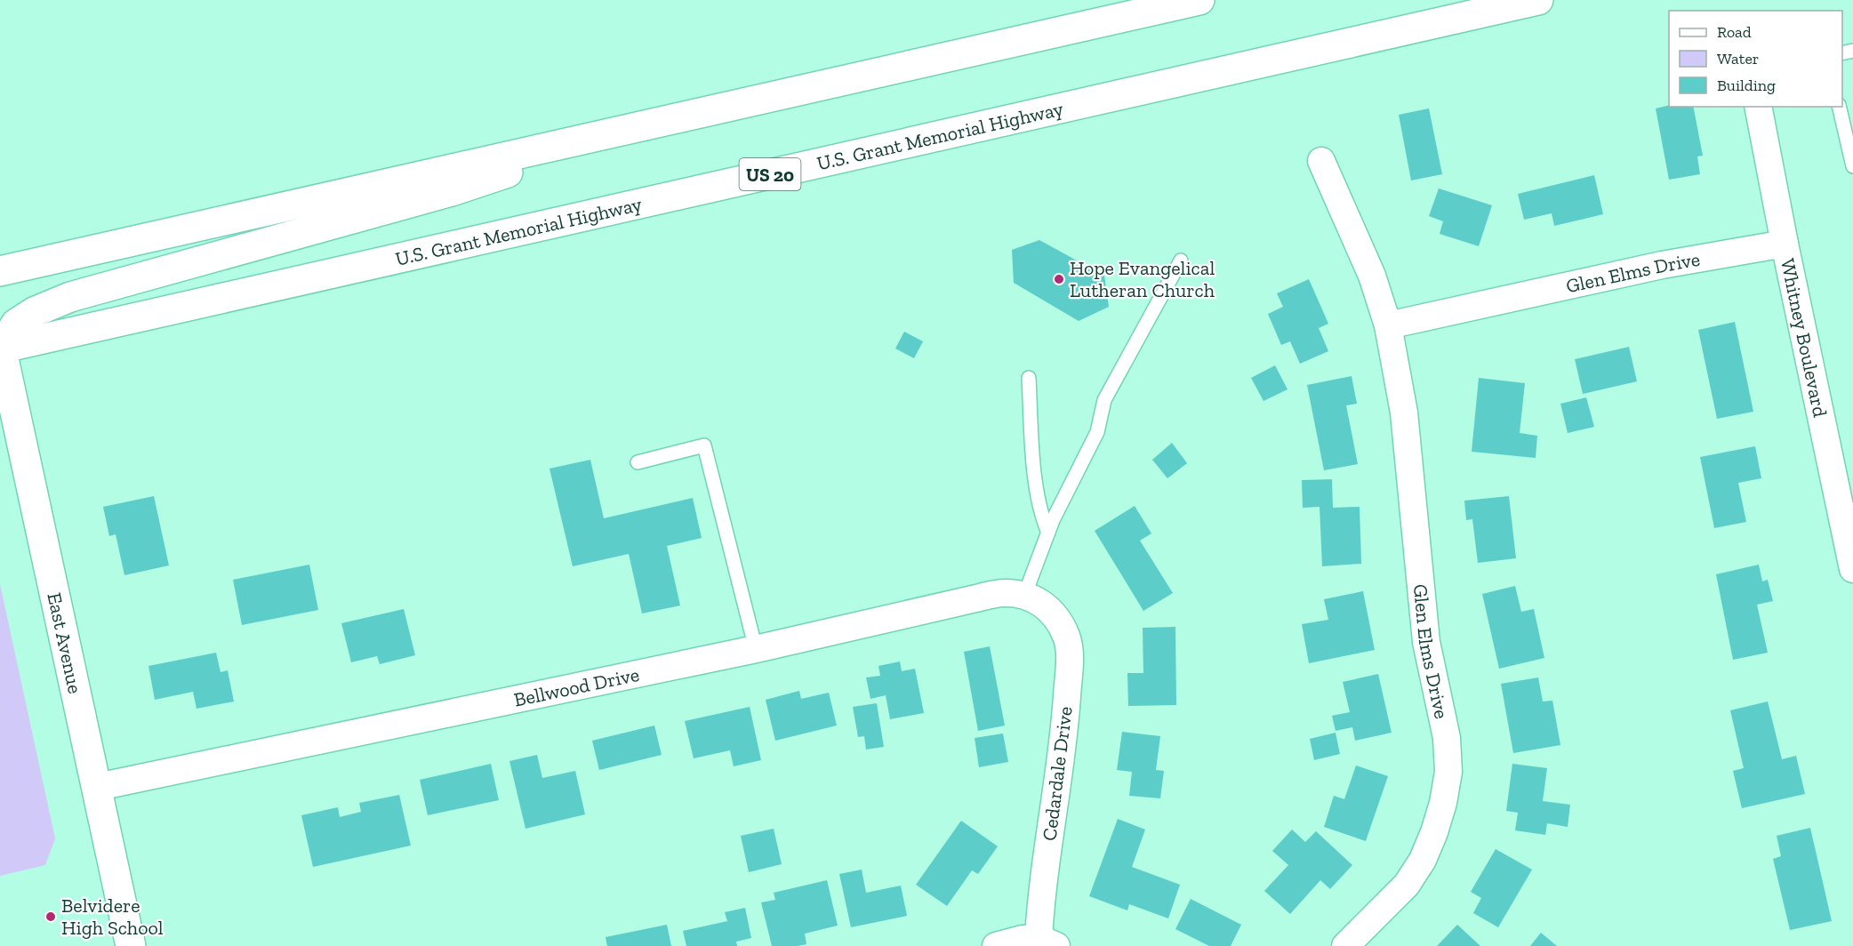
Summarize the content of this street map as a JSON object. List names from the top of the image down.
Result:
{
  "streets": {
    "main road": ["U.S. Grant Memorial Highway", "US 20", "East Avenue"],
    "street": [
      "Glen Elms Drive",
      "Whitney Boulevard",
      "Bellwood Drive",
      "Cedardale Drive"
    ]
  },
  "crossings": [
    ["U.S. Grant Memorial Highway", "East Avenue"],
    ["Glen Elms Drive", "Whitney Boulevard"],
    ["East Avenue", "Bellwood Drive"],
    ["Bellwood Drive", "Cedardale Drive"]
  ],
  "places": ["Hope Evangelical Lutheran Church", "Belvidere High School"],
  "legend": ["Road", "Water", "Building"]
}
